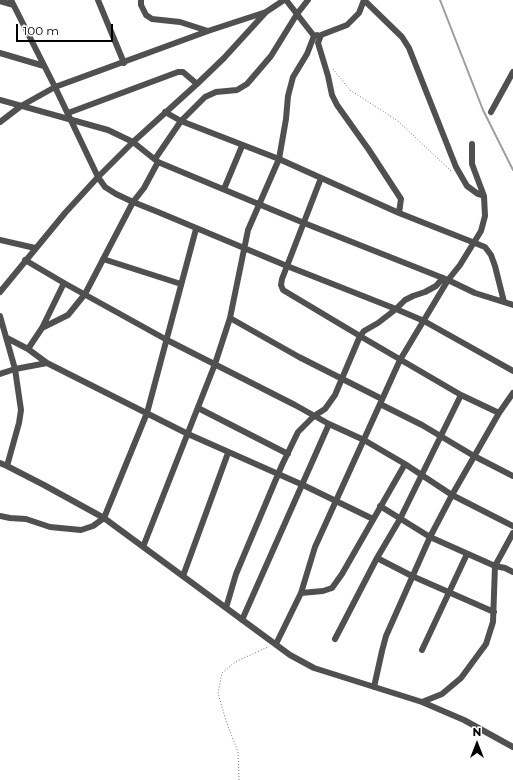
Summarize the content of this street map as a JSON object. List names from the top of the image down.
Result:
{
  "scale_bar": "100 m",
  "north": "top"
}
